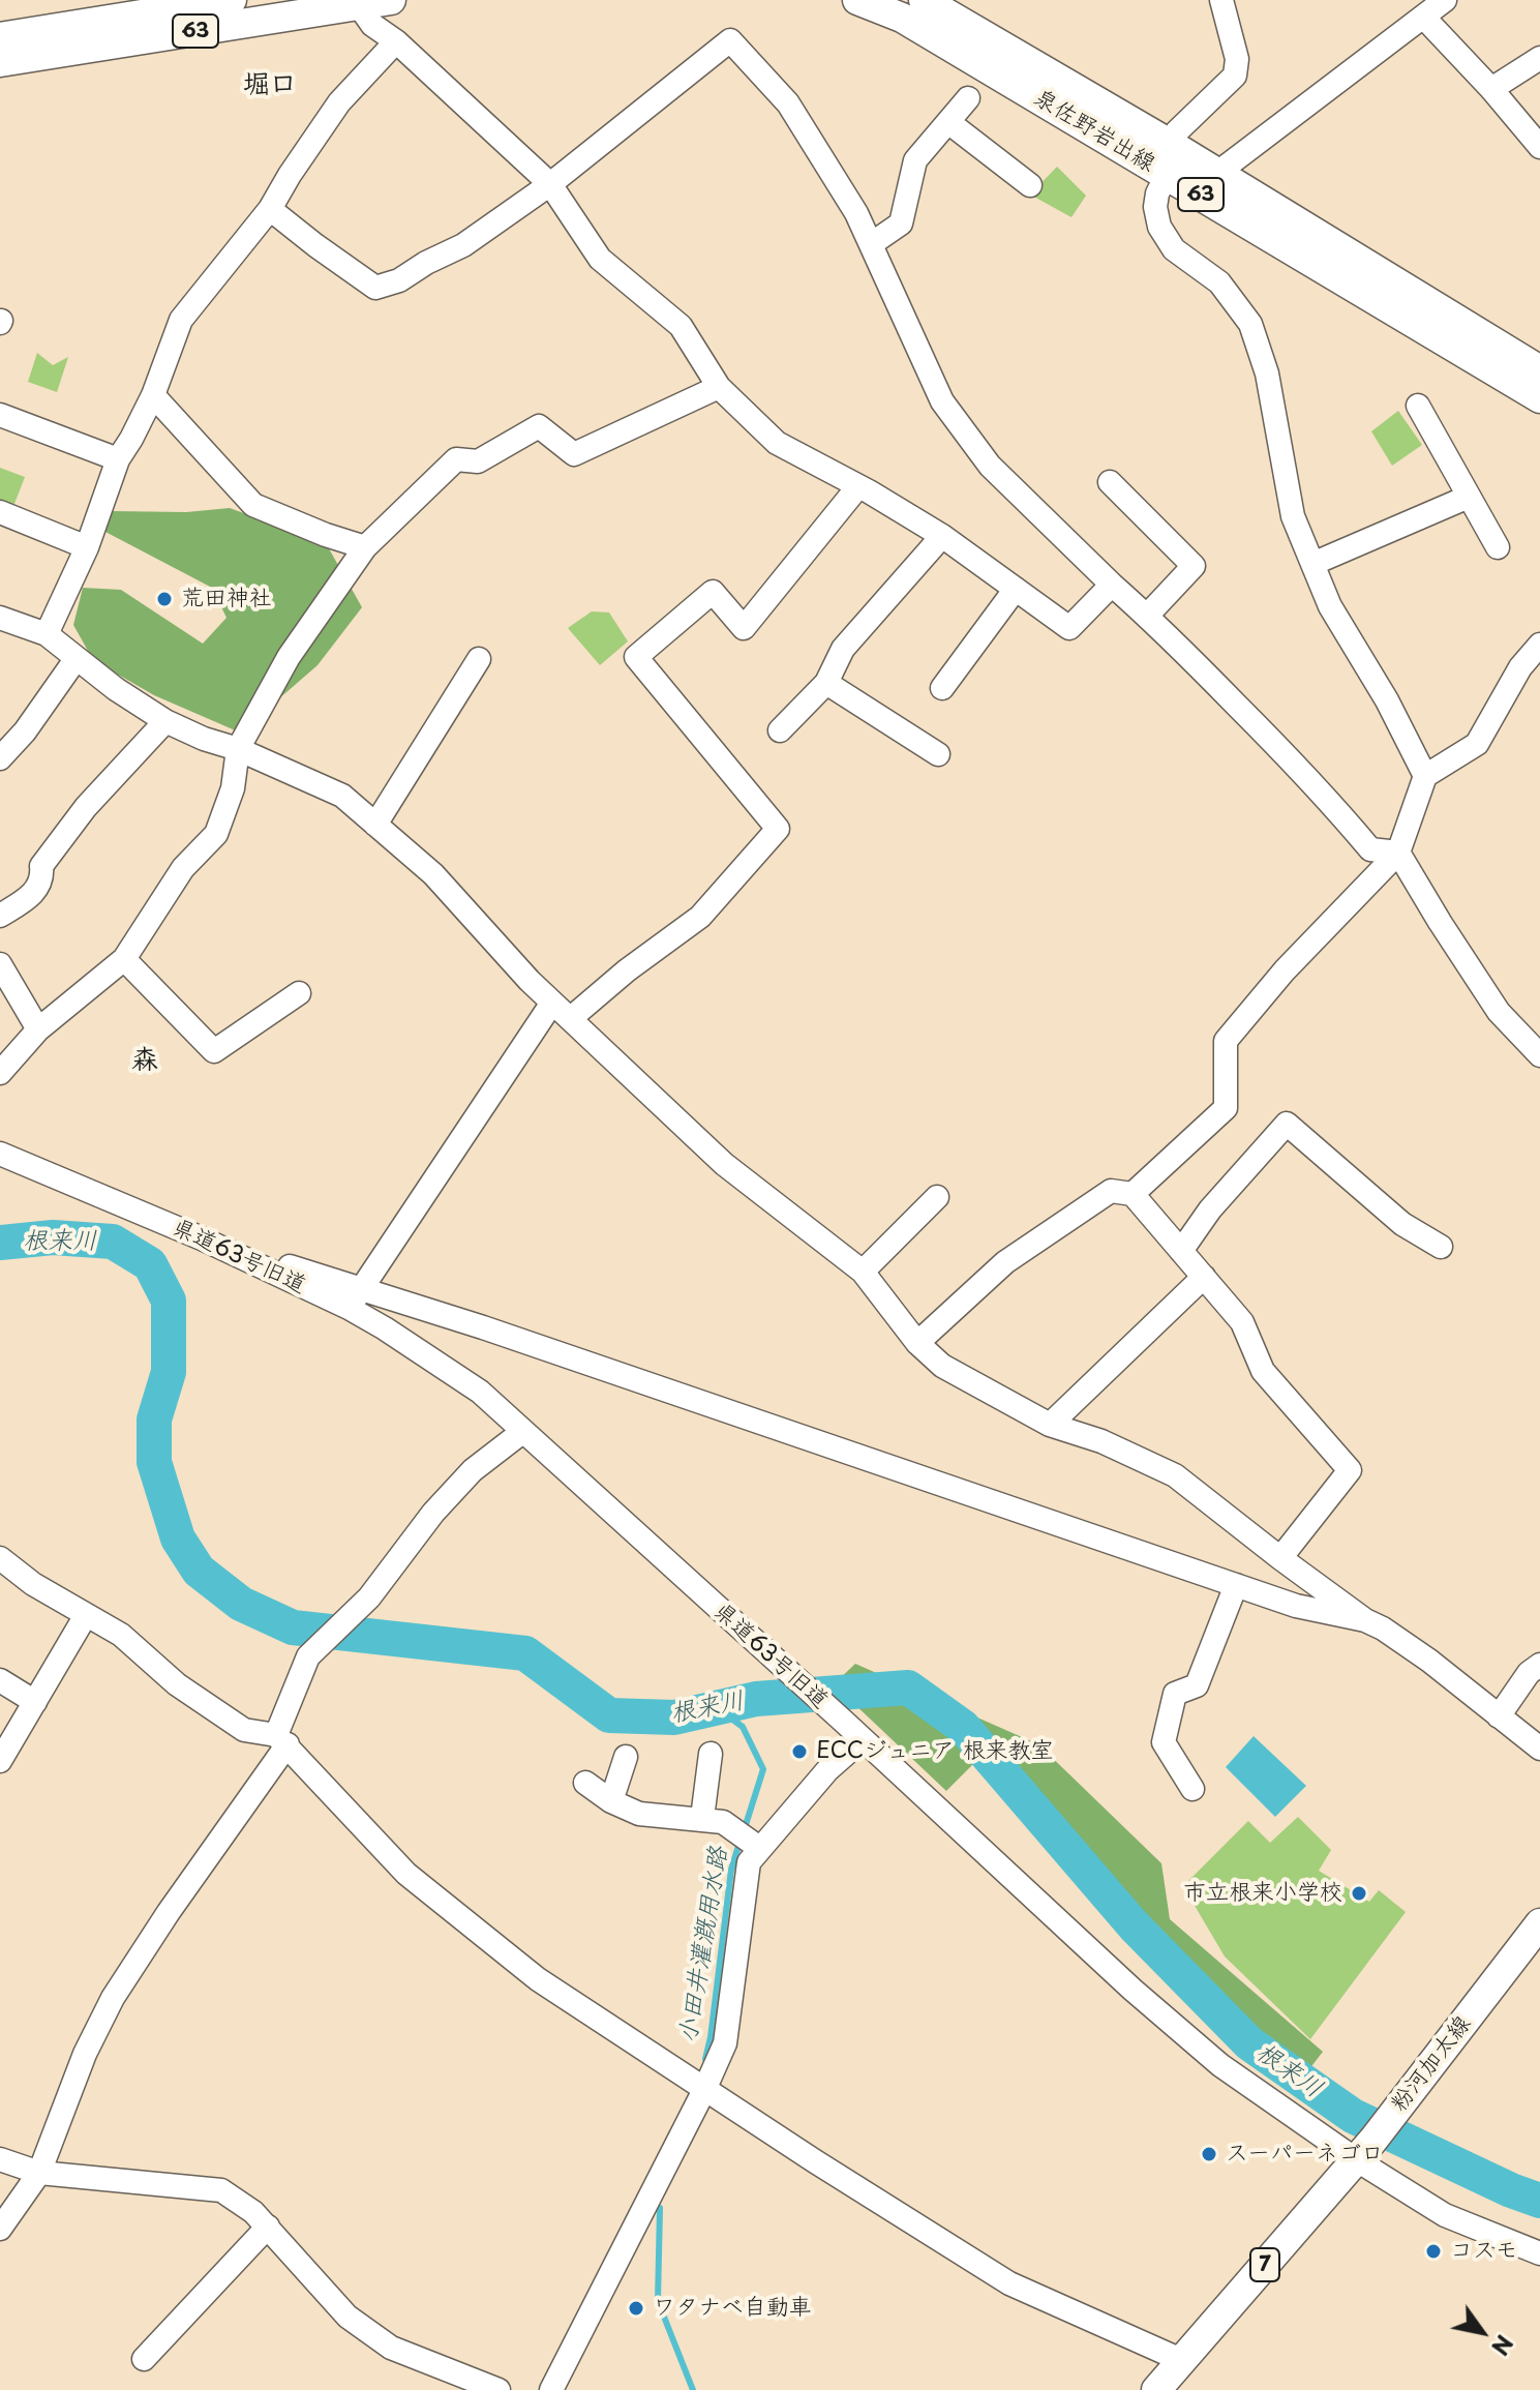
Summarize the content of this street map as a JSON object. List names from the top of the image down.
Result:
{
  "streets": {
    "main road": [
      "63",
      "泉佐野岩出線",
      "粉河加太線",
      "7"
    ],
    "street": ["県道63号旧道"]
  },
  "crossings": [
    ["県道63号旧道", "粉河加太線"]
  ],
  "districts": ["堀口", "森"],
  "water": ["根来川", "小田井灌漑用水路"],
  "places": [
    "荒田神社",
    "ECCジュニア 根来教室",
    "市立根来小学校",
    "スーパーネゴロ",
    "コスモ",
    "ワタナベ自動車"
  ],
  "north": "bottom right"
}
